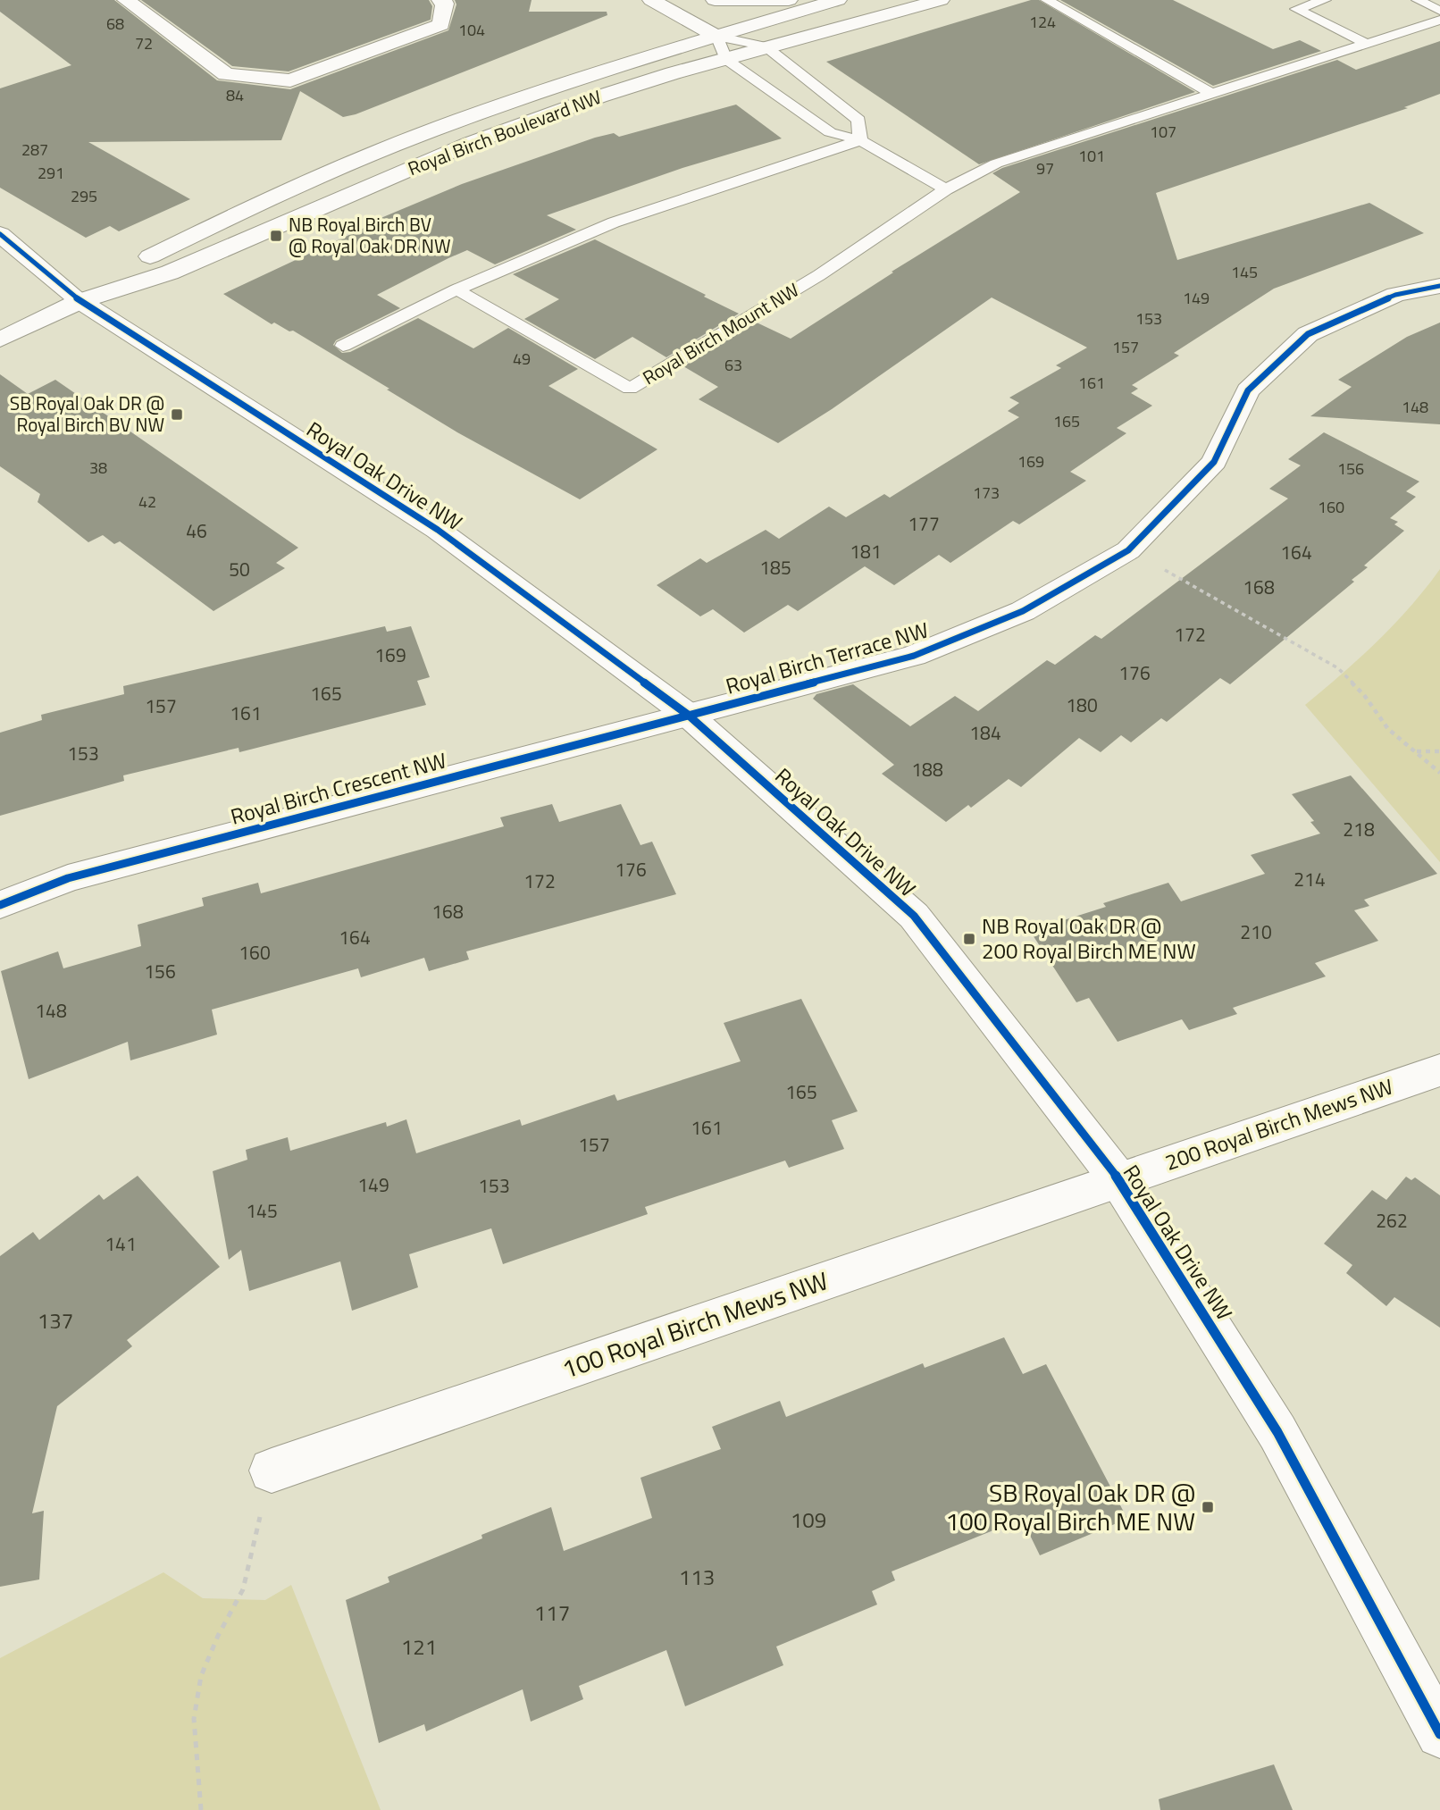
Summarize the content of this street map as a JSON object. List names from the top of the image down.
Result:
{
  "streets": {
    "street": [
      "Royal Birch Boulevard NW",
      "Royal Oak Drive NW",
      "Royal Birch Terrace NW",
      "Royal Birch Crescent NW",
      "200 Royal Birch Mews NW",
      "100 Royal Birch Mews NW"
    ],
    "lane": ["Royal Birch Mount NW"]
  },
  "crossings": [
    ["Royal Birch Boulevard NW", "Royal Oak Drive NW"],
    ["Royal Oak Drive NW", "Royal Birch Terrace NW"],
    ["Royal Oak Drive NW", "Royal Birch Crescent NW"],
    ["Royal Oak Drive NW", "200 Royal Birch Mews NW"],
    ["Royal Oak Drive NW", "100 Royal Birch Mews NW"],
    ["Royal Birch Terrace NW", "Royal Birch Crescent NW"],
    ["200 Royal Birch Mews NW", "100 Royal Birch Mews NW"]
  ],
  "places": {
    "transit": [
      "NB Royal Birch BV @ Royal Oak DR NW",
      "SB Royal Oak DR @ Royal Birch BV NW",
      "NB Royal Oak DR @ 200 Royal Birch ME NW",
      "SB Royal Oak DR @ 100 Royal Birch ME NW"
    ]
  },
  "house_numbers": [
    "124",
    "68",
    "104",
    "72",
    "84",
    "107",
    "287",
    "101",
    "97",
    "291",
    "295",
    "145",
    "149",
    "153",
    "157",
    "49",
    "63",
    "161",
    "148",
    "165",
    "169",
    "38",
    "156",
    "173",
    "42",
    "160",
    "177",
    "46",
    "181",
    "164",
    "185",
    "50",
    "168",
    "172",
    "169",
    "176",
    "165",
    "180",
    "157",
    "161",
    "184",
    "153",
    "188",
    "218",
    "176",
    "214",
    "172",
    "168",
    "210",
    "164",
    "160",
    "156",
    "148",
    "165",
    "161",
    "157",
    "149",
    "153",
    "145",
    "262",
    "141",
    "137",
    "109",
    "113",
    "117",
    "121"
  ]
}
